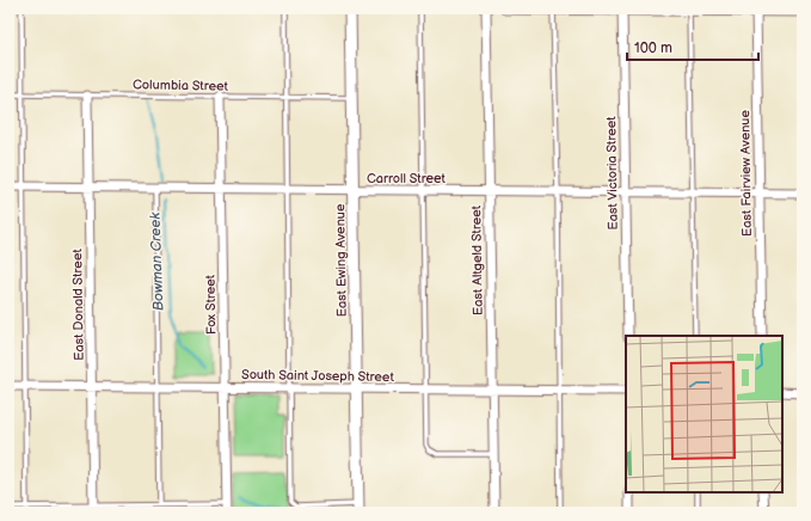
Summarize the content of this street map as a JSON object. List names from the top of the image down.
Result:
{
  "streets": {
    "street": [
      "East Victoria Street",
      "East Fairview Avenue",
      "Carroll Street",
      "East Ewing Avenue",
      "East Altgeld Street",
      "East Donald Street",
      "Fox Street",
      "South Saint Joseph Street"
    ],
    "lane": ["Columbia Street"]
  },
  "crossings": [
    ["Columbia Street", "East Ewing Avenue"],
    ["Columbia Street", "East Donald Street"],
    ["Columbia Street", "Fox Street"],
    ["East Victoria Street", "Carroll Street"],
    ["East Fairview Avenue", "Carroll Street"],
    ["Carroll Street", "East Ewing Avenue"],
    ["Carroll Street", "East Altgeld Street"],
    ["Carroll Street", "East Donald Street"],
    ["Carroll Street", "Fox Street"],
    ["East Ewing Avenue", "South Saint Joseph Street"],
    ["East Altgeld Street", "South Saint Joseph Street"],
    ["East Donald Street", "South Saint Joseph Street"],
    ["Fox Street", "South Saint Joseph Street"]
  ],
  "water": ["Bowman Creek"],
  "scale_bar": "100 m"
}
